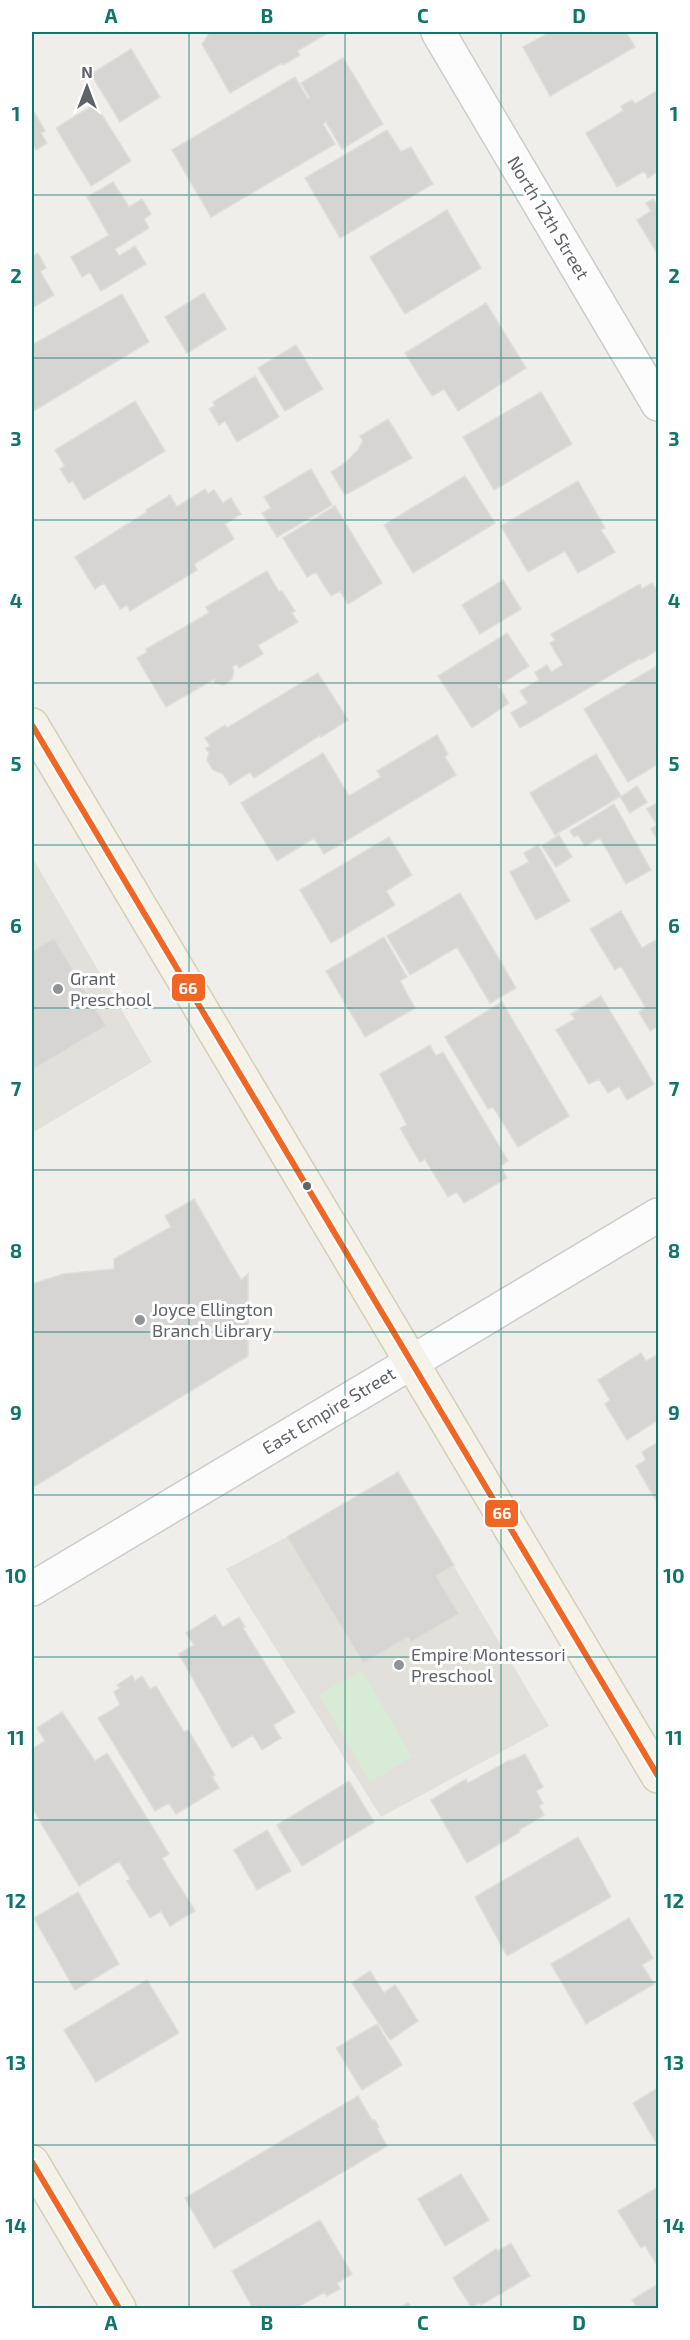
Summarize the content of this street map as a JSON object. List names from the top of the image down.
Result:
{
  "streets": {
    "street": ["North 12th Street", "East Empire Street"]
  },
  "places": ["Grant Preschool", "Joyce Ellington Branch Library", "Empire Montessori Preschool"],
  "lines": ["transit line 66"],
  "north": "top",
  "grid": {
    "columns": [
      "A",
      "B",
      "C",
      "D"
    ],
    "rows": [
      "1",
      "2",
      "3",
      "4",
      "5",
      "6",
      "7",
      "8",
      "9",
      "10",
      "11",
      "12",
      "13",
      "14"
    ]
  }
}
